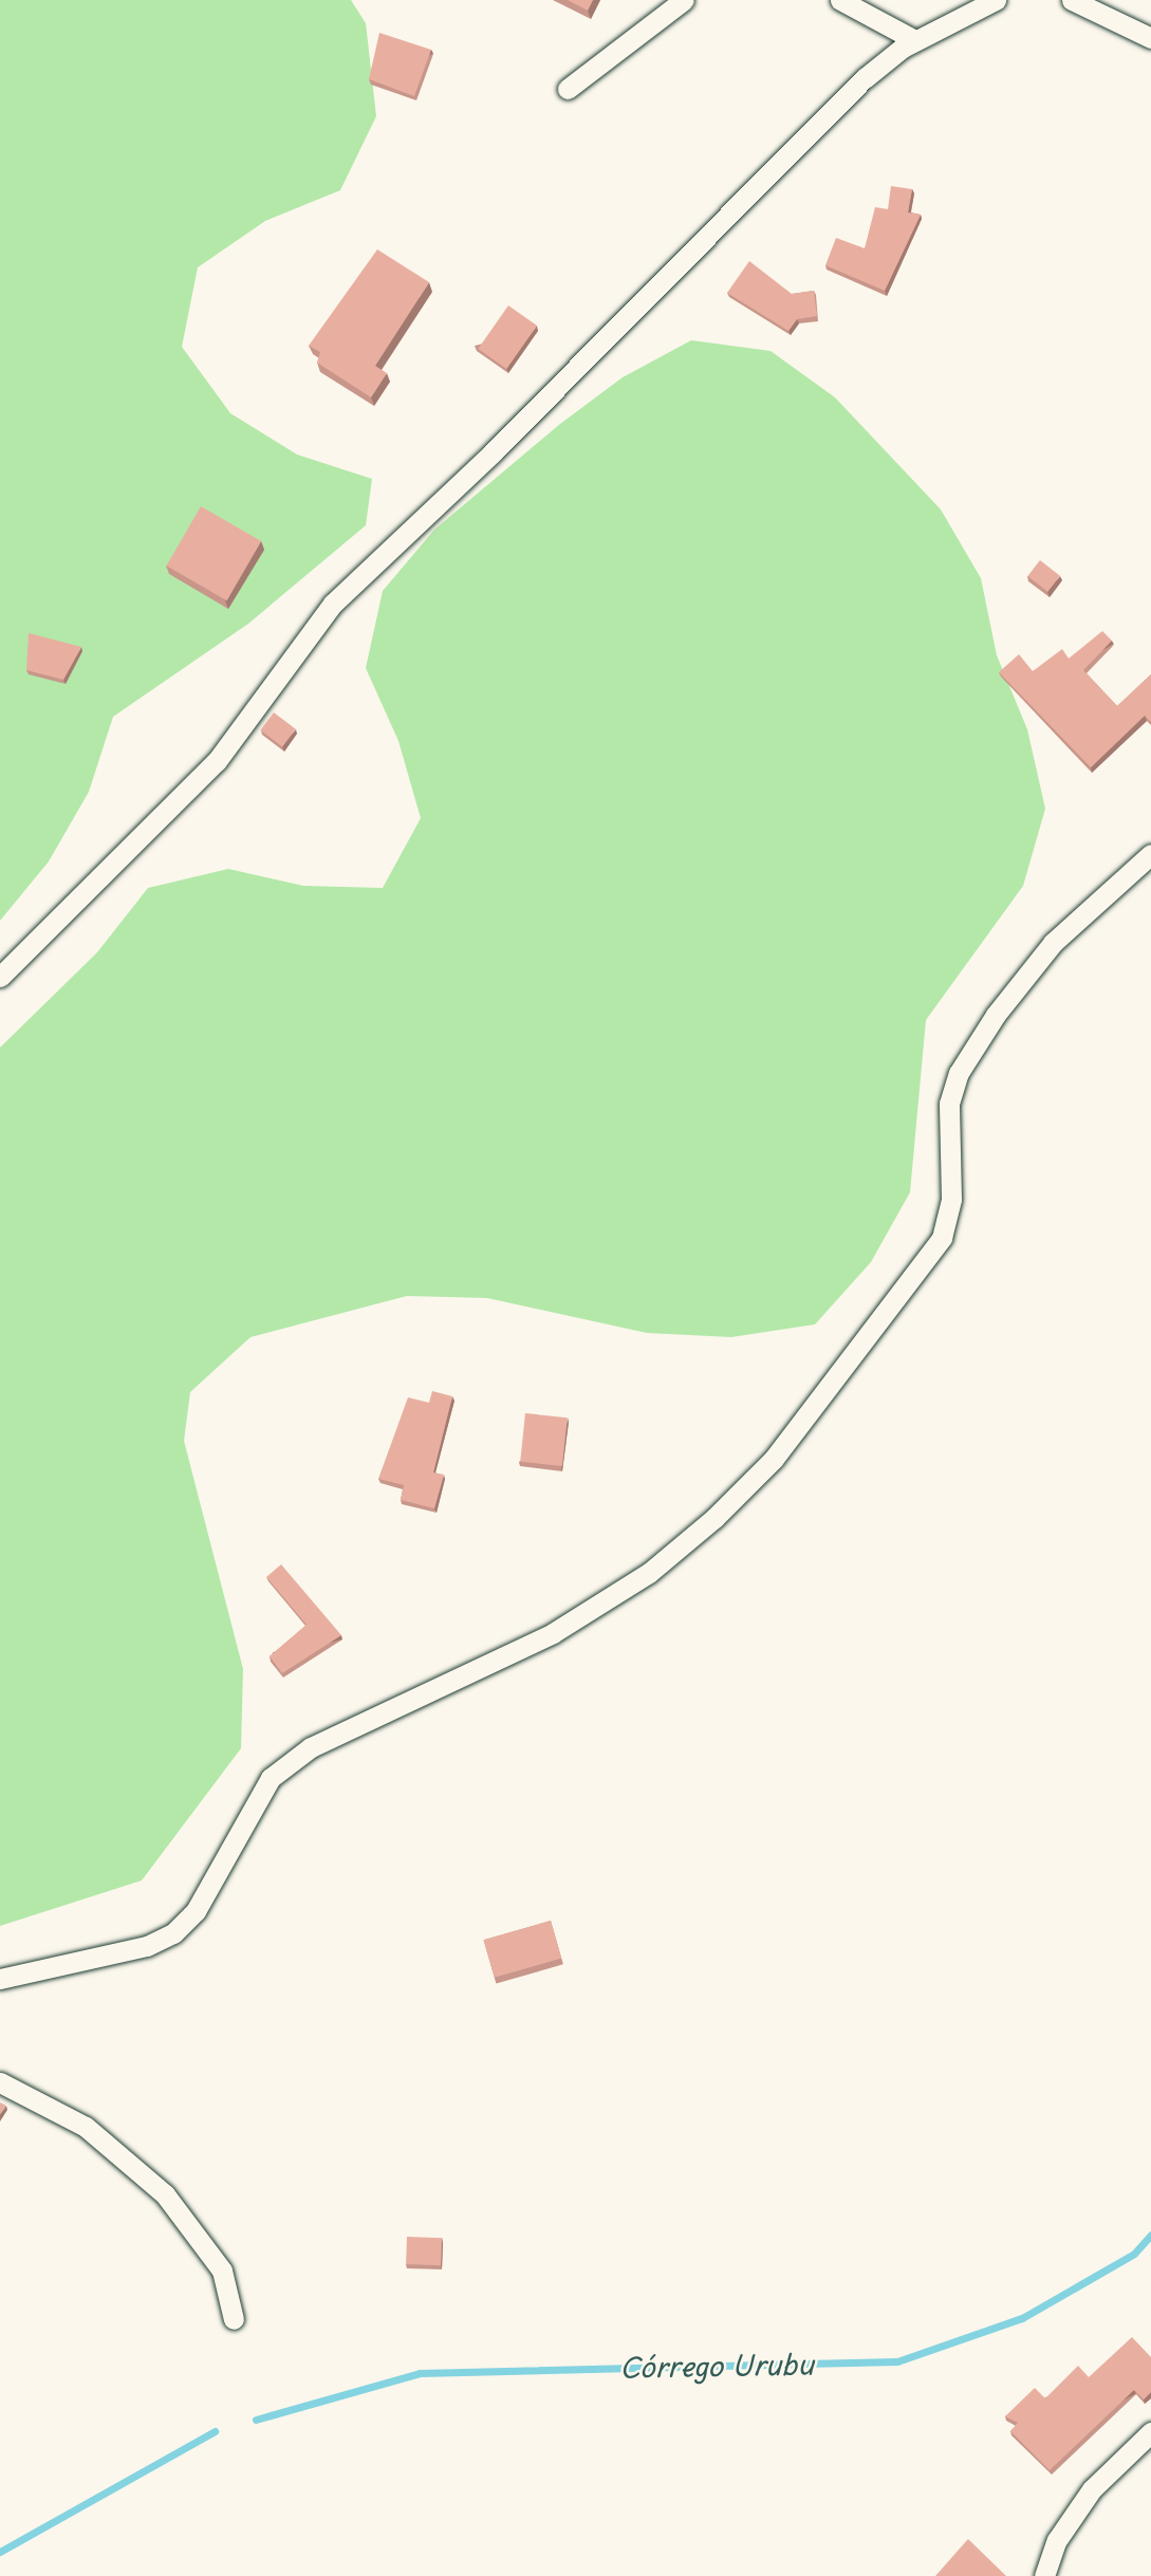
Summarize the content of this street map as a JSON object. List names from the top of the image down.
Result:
{
  "water": ["Córrego Urubu"]
}
